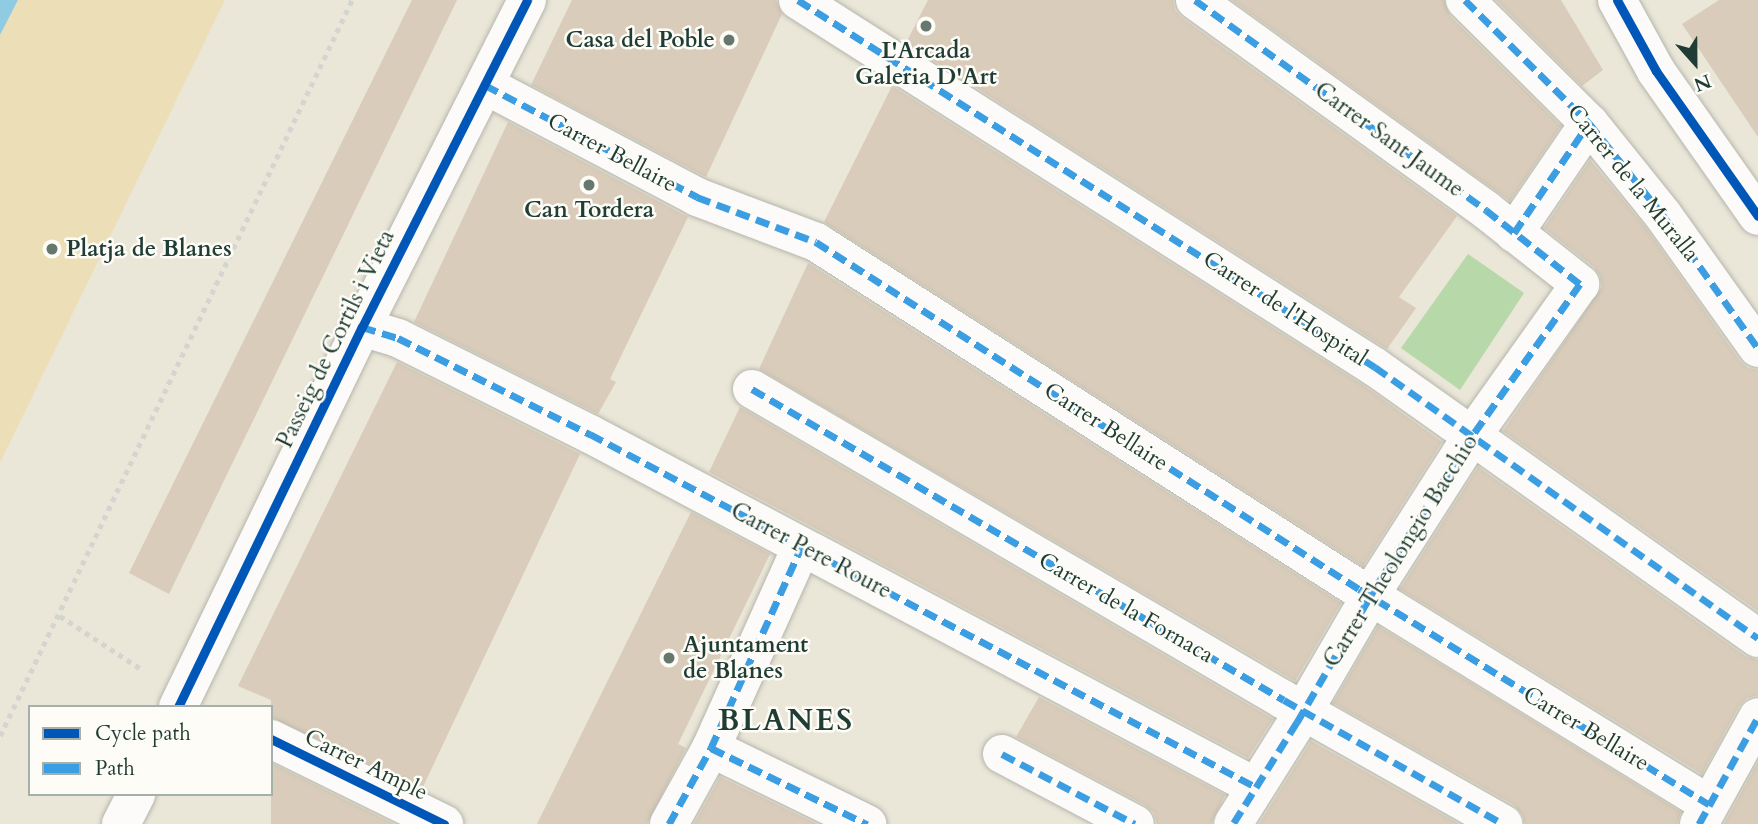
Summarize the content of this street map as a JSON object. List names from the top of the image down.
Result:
{
  "streets": {
    "street": [
      "Carrer Sant Jaume",
      "Carrer Bellaire",
      "Carrer de la Muralla",
      "Carrer de l'Hospital",
      "Passeig de Cortils i Vieta",
      "Carrer Pere Roure",
      "Carrer Theolongio Bacchio",
      "Carrer de la Fornaca",
      "Carrer Ample"
    ]
  },
  "crossings": [
    ["Carrer Sant Jaume", "Carrer Theolongio Bacchio"],
    ["Carrer Bellaire", "Passeig de Cortils i Vieta"],
    ["Carrer Bellaire", "Carrer Theolongio Bacchio"],
    ["Carrer de l'Hospital", "Carrer Theolongio Bacchio"],
    ["Passeig de Cortils i Vieta", "Carrer Pere Roure"],
    ["Carrer Pere Roure", "Carrer Theolongio Bacchio"],
    ["Carrer Theolongio Bacchio", "Carrer de la Fornaca"]
  ],
  "districts": ["BLANES"],
  "places": [
    "L'Arcada Galeria D'Art",
    "Casa del Poble",
    "Can Tordera",
    "Platja de Blanes",
    "Ajuntament de Blanes"
  ],
  "legend": ["Cycle path", "Path"],
  "north": "bottom"
}
